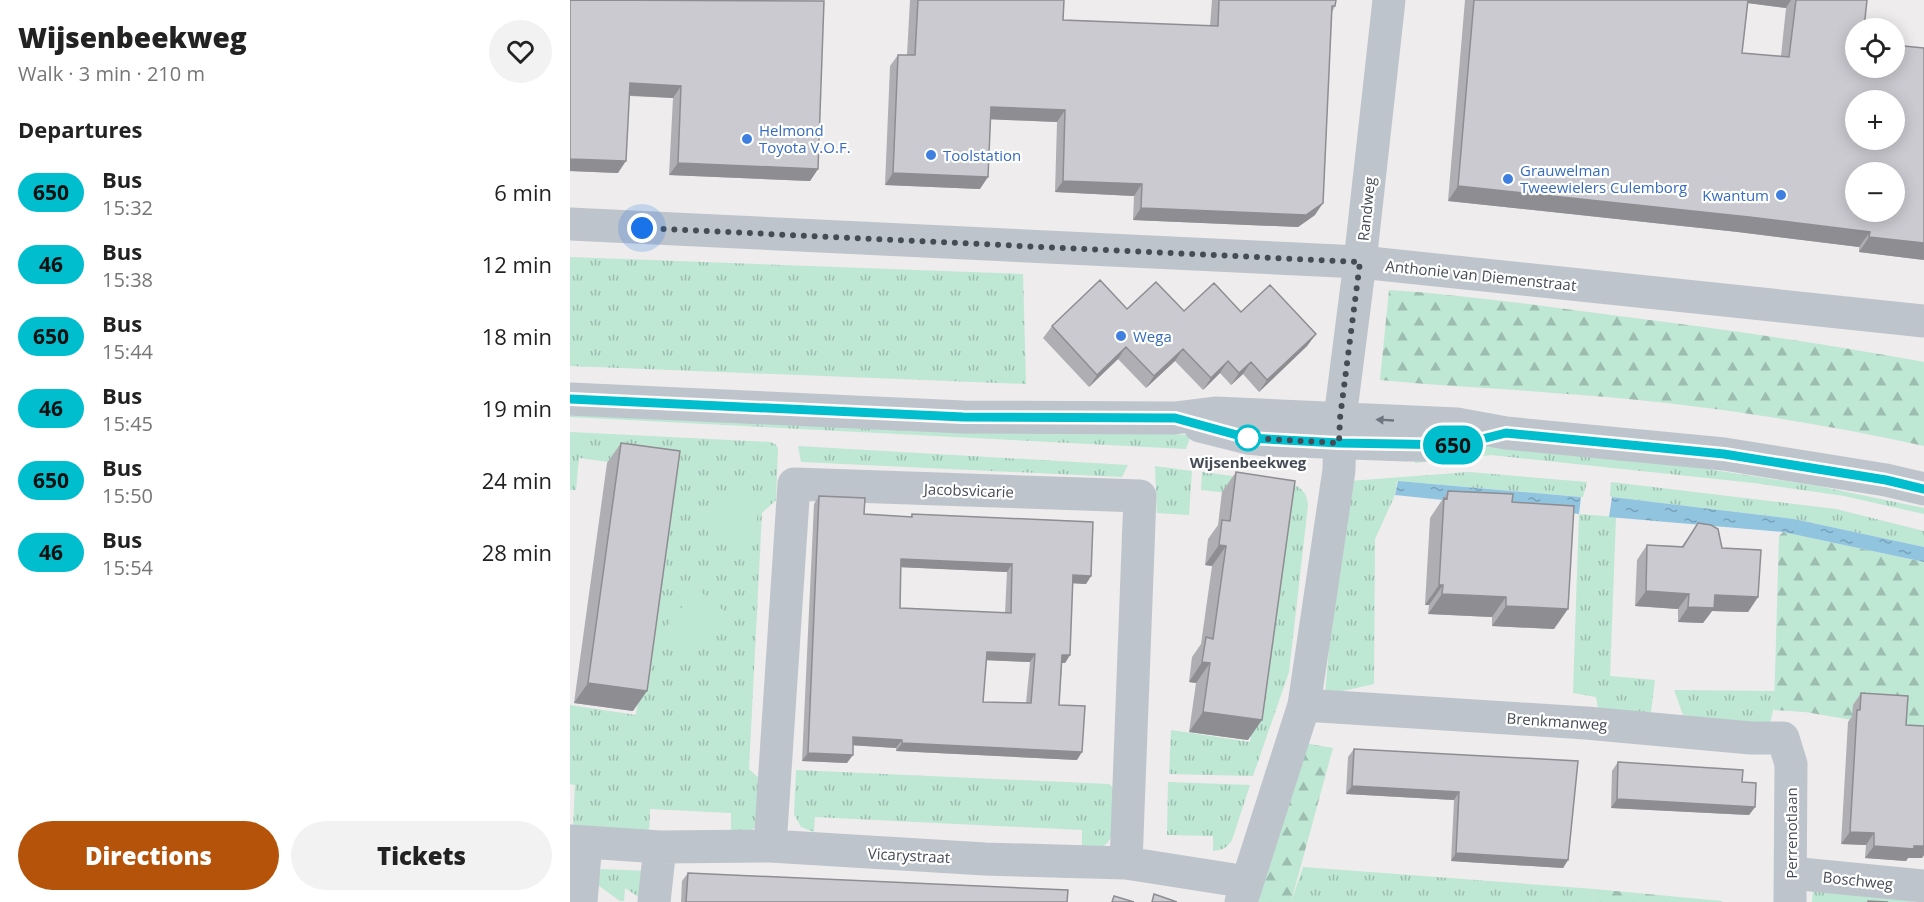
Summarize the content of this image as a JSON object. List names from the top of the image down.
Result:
{
  "streets": {
    "street": [
      "Randweg",
      "Anthonie van Diemenstraat",
      "Jacobsvicarie",
      "Brenkmanweg",
      "Perrenotlaan",
      "Vicarystraat",
      "Boschweg"
    ]
  },
  "crossings": [
    ["Randweg", "Anthonie van Diemenstraat"],
    ["Jacobsvicarie", "Vicarystraat"],
    ["Brenkmanweg", "Perrenotlaan"],
    ["Perrenotlaan", "Boschweg"]
  ],
  "places": [
    "Helmond Toyota V.O.F.",
    "Toolstation",
    "Grauwelman Tweewielers Culemborg",
    "Kwantum",
    "Wega",
    "Wijsenbeekweg"
  ],
  "lines": ["bus line 650"],
  "page": {
    "heading": [
      ["Wijsenbeekweg", "Walk · 3 min · 210 m"],
      "Departures"
    ],
    "on_map": "650",
    "map_buttons": ["+", "−"],
    "list": [
      {
        "mark": "650",
        "name": "Bus",
        "note": "15:32",
        "value": "6 min"
      },
      {
        "mark": "46",
        "name": "Bus",
        "note": "15:38",
        "value": "12 min"
      },
      {
        "mark": "650",
        "name": "Bus",
        "note": "15:44",
        "value": "18 min"
      },
      {
        "mark": "46",
        "name": "Bus",
        "note": "15:45",
        "value": "19 min"
      },
      {
        "mark": "650",
        "name": "Bus",
        "note": "15:50",
        "value": "24 min"
      },
      {
        "mark": "46",
        "name": "Bus",
        "note": "15:54",
        "value": "28 min"
      }
    ],
    "buttons": ["Directions", "Tickets"]
  }
}
